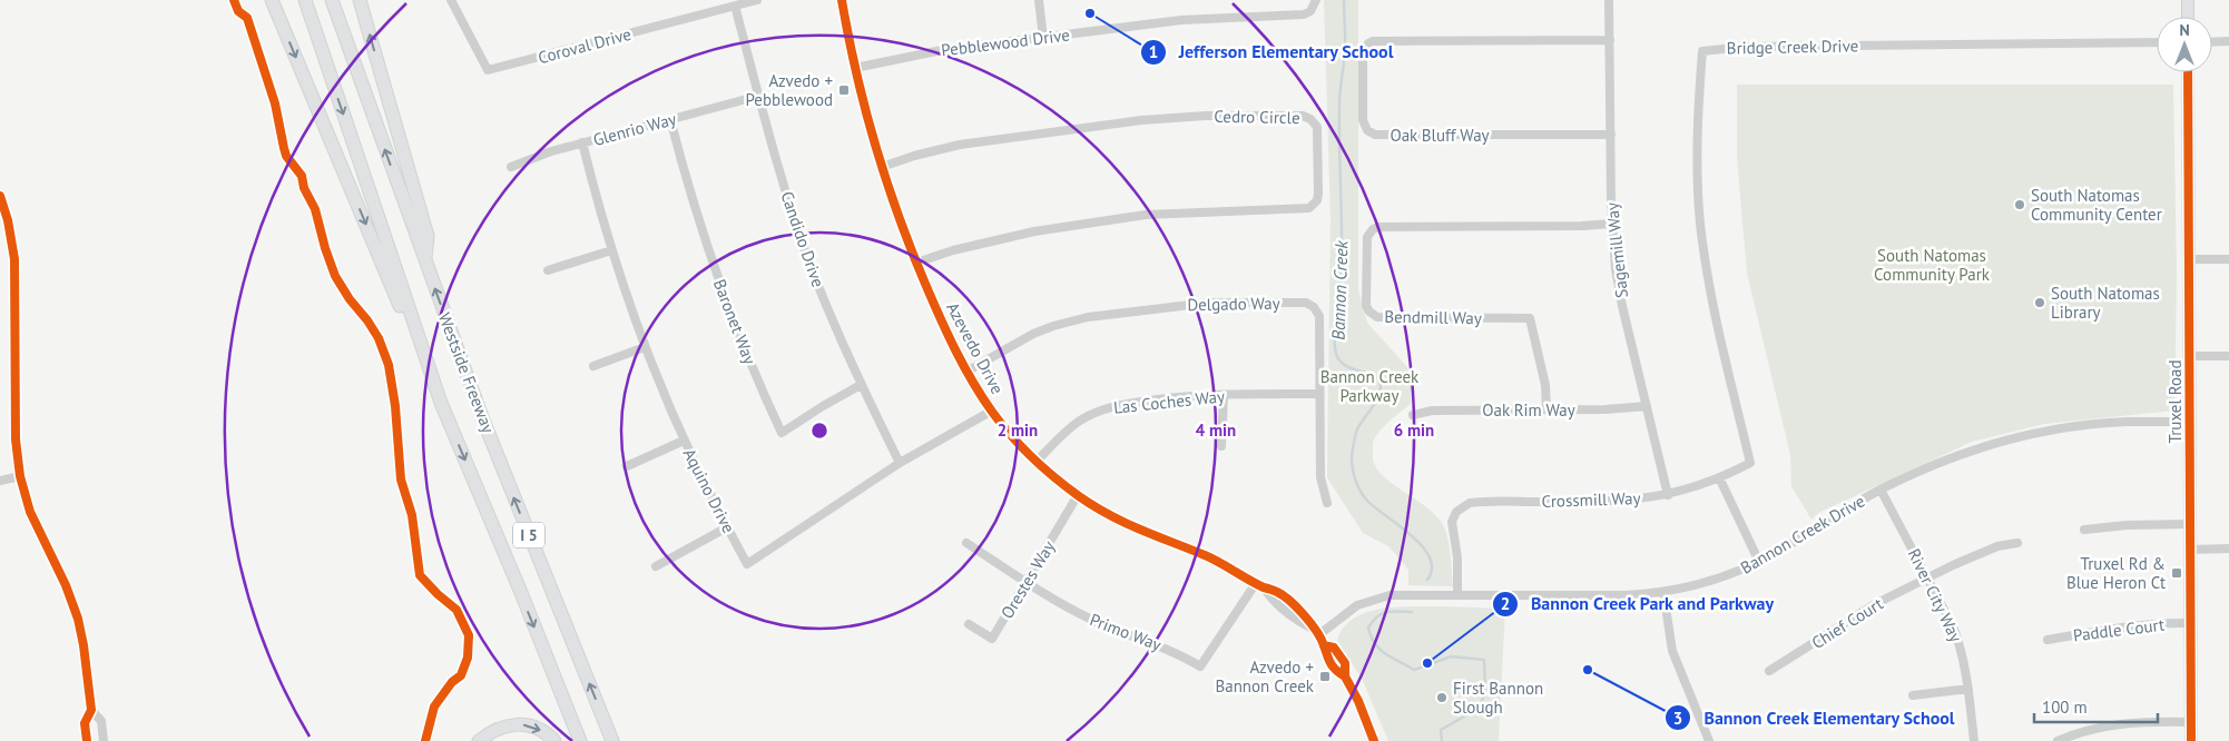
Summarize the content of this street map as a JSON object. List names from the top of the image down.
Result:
{
  "streets": {
    "highway": ["Westside Freeway", "I 5"],
    "main road": ["Truxel Road"],
    "street": [
      "Pebblewood Drive",
      "Coroval Drive",
      "Bridge Creek Drive",
      "Cedro Circle",
      "Glenrio Way",
      "Oak Bluff Way",
      "Candido Drive",
      "Sagemill Way",
      "Delgado Way",
      "Bendmill Way",
      "Baronet Way",
      "Azevedo Drive",
      "Las Coches Way",
      "Oak Rim Way",
      "Aquino Drive",
      "Crossmill Way",
      "Bannon Creek Drive",
      "Orestes Way",
      "River City Way",
      "Chief Court",
      "Paddle Court",
      "Primo Way"
    ]
  },
  "crossings": [
    ["Pebblewood Drive", "Azevedo Drive"],
    ["Coroval Drive", "Candido Drive"],
    ["Bridge Creek Drive", "Crossmill Way"],
    ["Cedro Circle", "Azevedo Drive"],
    ["Glenrio Way", "Candido Drive"],
    ["Glenrio Way", "Baronet Way"],
    ["Glenrio Way", "Aquino Drive"],
    ["Oak Bluff Way", "Sagemill Way"],
    ["Candido Drive", "Baronet Way"],
    ["Candido Drive", "Aquino Drive"],
    ["Sagemill Way", "Bendmill Way"],
    ["Sagemill Way", "Oak Rim Way"],
    ["Sagemill Way", "Crossmill Way"],
    ["Delgado Way", "Azevedo Drive"],
    ["Delgado Way", "Las Coches Way"],
    ["Bendmill Way", "Oak Rim Way"],
    ["Azevedo Drive", "Las Coches Way"],
    ["Azevedo Drive", "Aquino Drive"],
    ["Azevedo Drive", "Bannon Creek Drive"],
    ["Azevedo Drive", "Orestes Way"],
    ["Azevedo Drive", "Primo Way"],
    ["Truxel Road", "Bannon Creek Drive"],
    ["Truxel Road", "Paddle Court"],
    ["Crossmill Way", "Bannon Creek Drive"],
    ["Bannon Creek Drive", "River City Way"],
    ["Orestes Way", "Primo Way"],
    ["River City Way", "Chief Court"]
  ],
  "water": ["Bannon Creek"],
  "parks": ["South Natomas Community Park", "Bannon Creek Parkway"],
  "places": {
    "other": [
      "Jefferson Elementary School",
      "South Natomas Community Center",
      "South Natomas Library",
      "Bannon Creek Park and Parkway",
      "Bannon Creek Elementary School",
      "First Bannon Slough"
    ],
    "transit": ["Azvedo + Pebblewood", "Truxel Rd & Blue Heron Ct", "Azvedo + Bannon Creek"]
  },
  "scale_bar": "100 m",
  "north": "top",
  "rings": ["2 min", "4 min", "6 min"]
}
